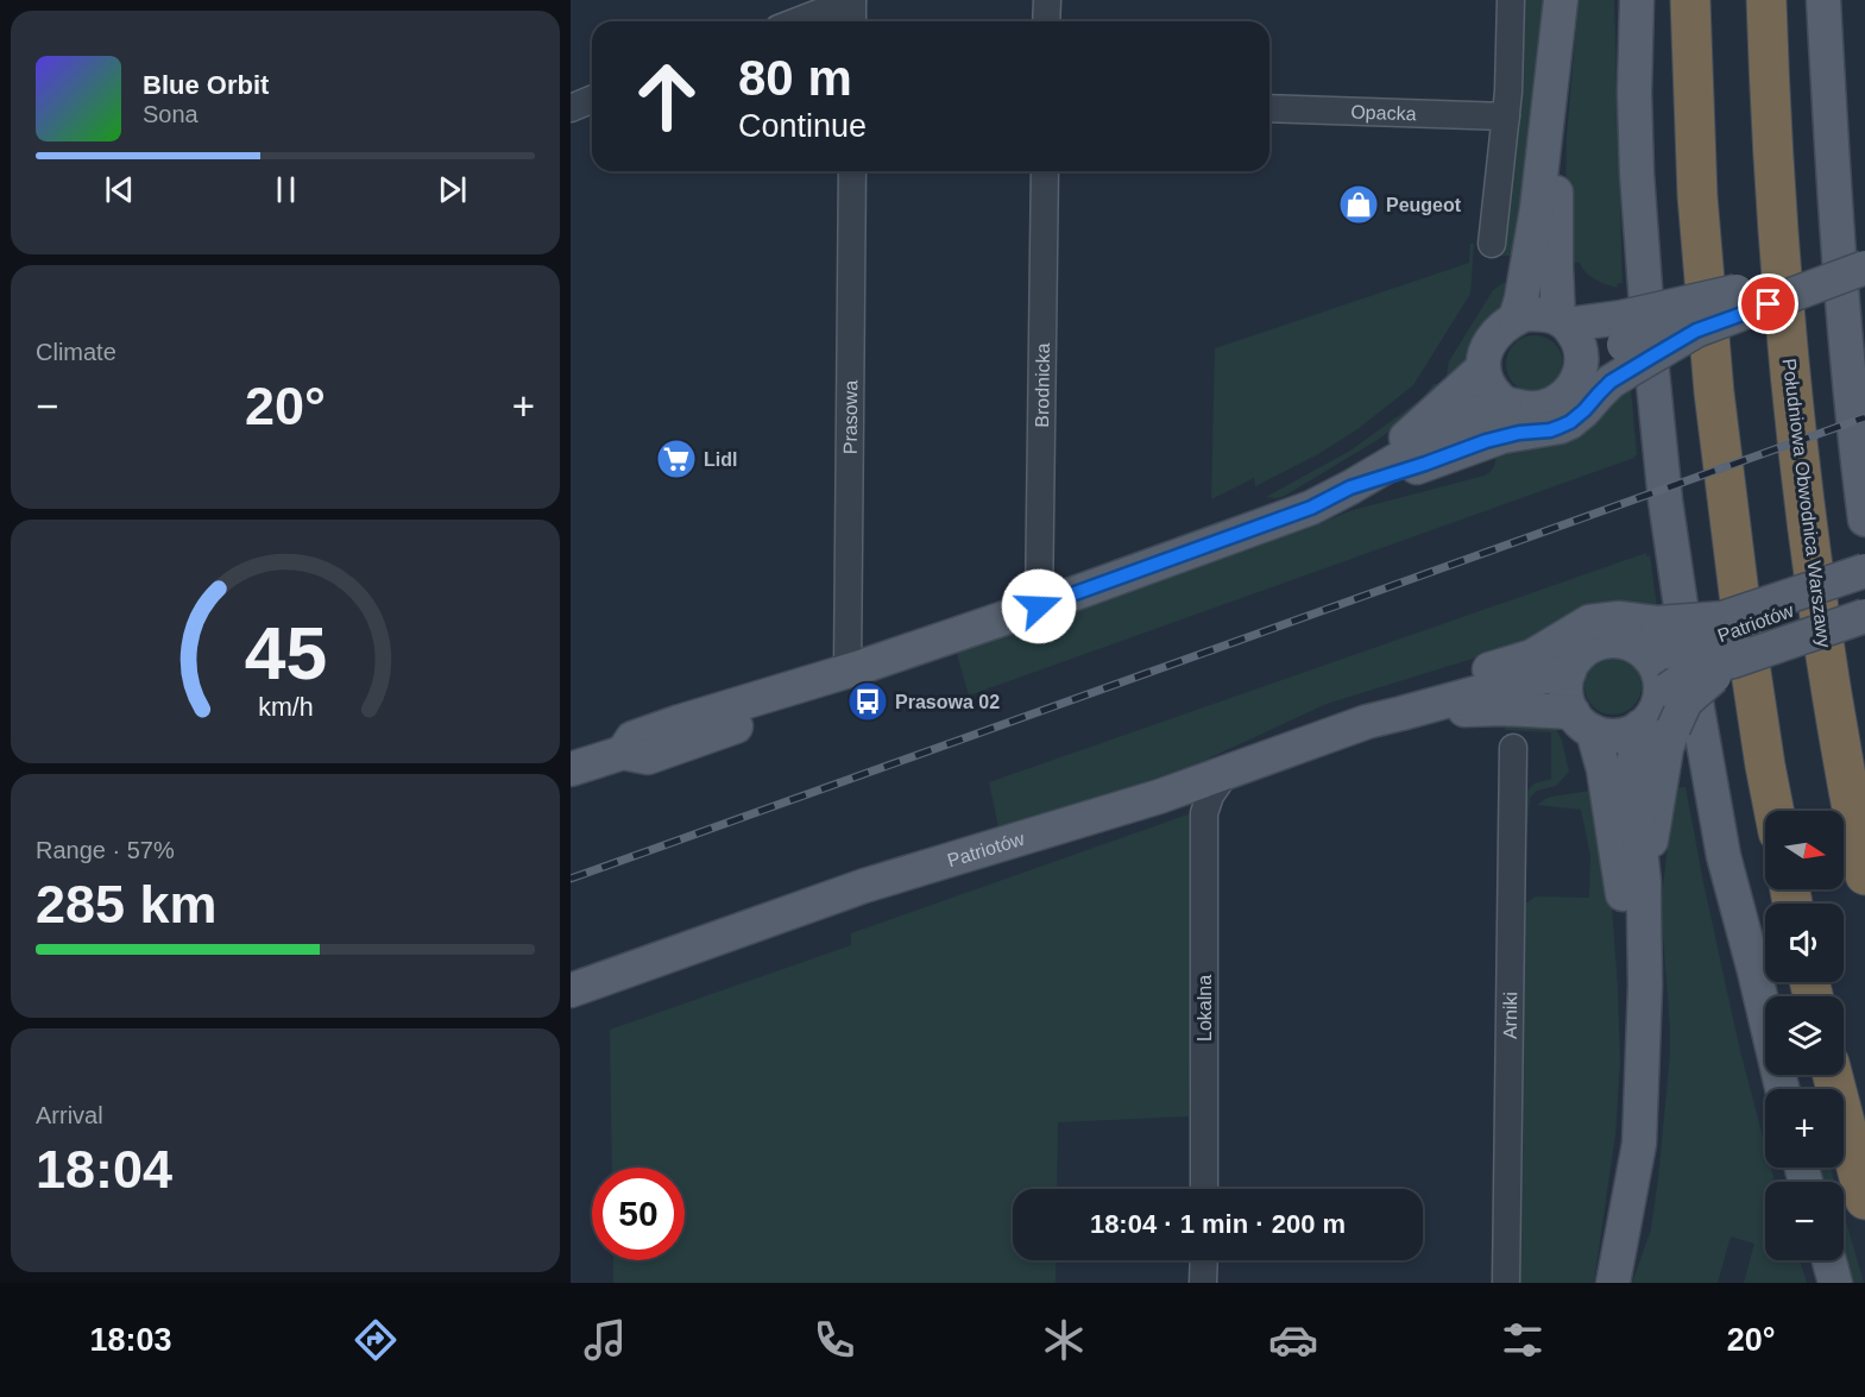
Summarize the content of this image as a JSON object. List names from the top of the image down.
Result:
{
  "streets": {
    "highway": ["Południowa Obwodnica Warszawy"],
    "main road": ["Patriotów"],
    "street": [
      "Opacka",
      "Brodnicka",
      "Prasowa",
      "Lokalna",
      "Arniki"
    ]
  },
  "crossings": [
    ["Patriotów", "Lokalna"]
  ],
  "places": {
    "shop": ["Peugeot"],
    "supermarket": ["Lidl"],
    "bus stop": ["Prasowa 02"]
  },
  "north": "right",
  "page": {
    "turn": ["80 m", "Continue"],
    "song": ["Blue Orbit", "Sona"],
    "tile": [
      "Climate",
      ["Range · 57%", "285 km"],
      ["Arrival", "18:04"]
    ],
    "heat": ["−", "20°", "+"],
    "map_buttons": ["+", "−"],
    "limit": "50",
    "trip": "18:04 · 1 min · 200 m",
    "tabs": ["18:03", "20°"],
    "gauge": ["45", "km/h"]
  }
}
